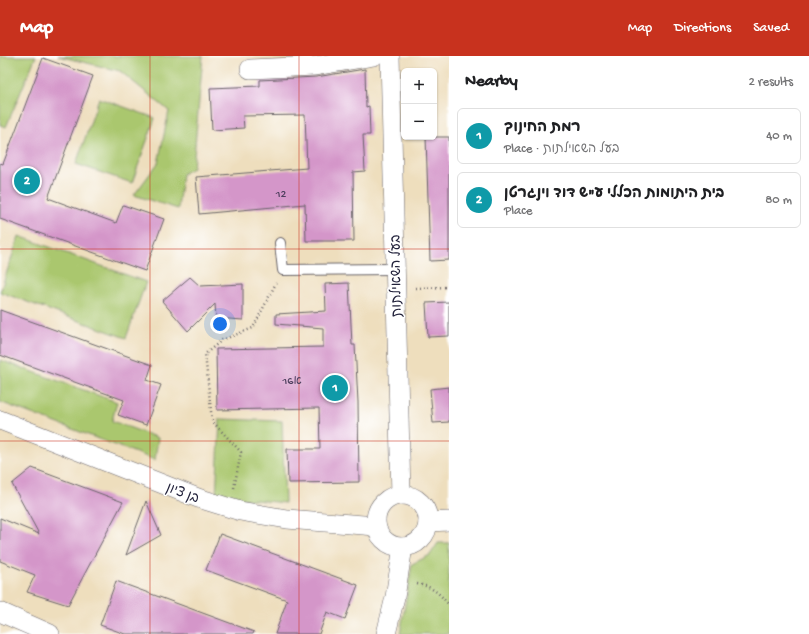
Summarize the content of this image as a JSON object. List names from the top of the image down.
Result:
{
  "streets": {
    "street": ["בעל השאילתות", "בן ציון"]
  },
  "crossings": [
    ["בעל השאילתות", "בן ציון"]
  ],
  "house_numbers": ["12", "16א"],
  "page": {
    "header": "Map",
    "nav": ["Map", "Directions", "Saved"],
    "heading": ["Nearby", "2 results"],
    "map_buttons": ["+", "−"],
    "list": [
      {
        "mark": "1",
        "name": "רמת החינוך",
        "note": "Place · בעל השאילתות",
        "value": "40 m"
      },
      {
        "mark": "2",
        "name": "בית היתומות הכללי ע\"ש דוד וינגרטן",
        "note": "Place",
        "value": "80 m"
      }
    ],
    "pins": ["2", "1"]
  }
}
